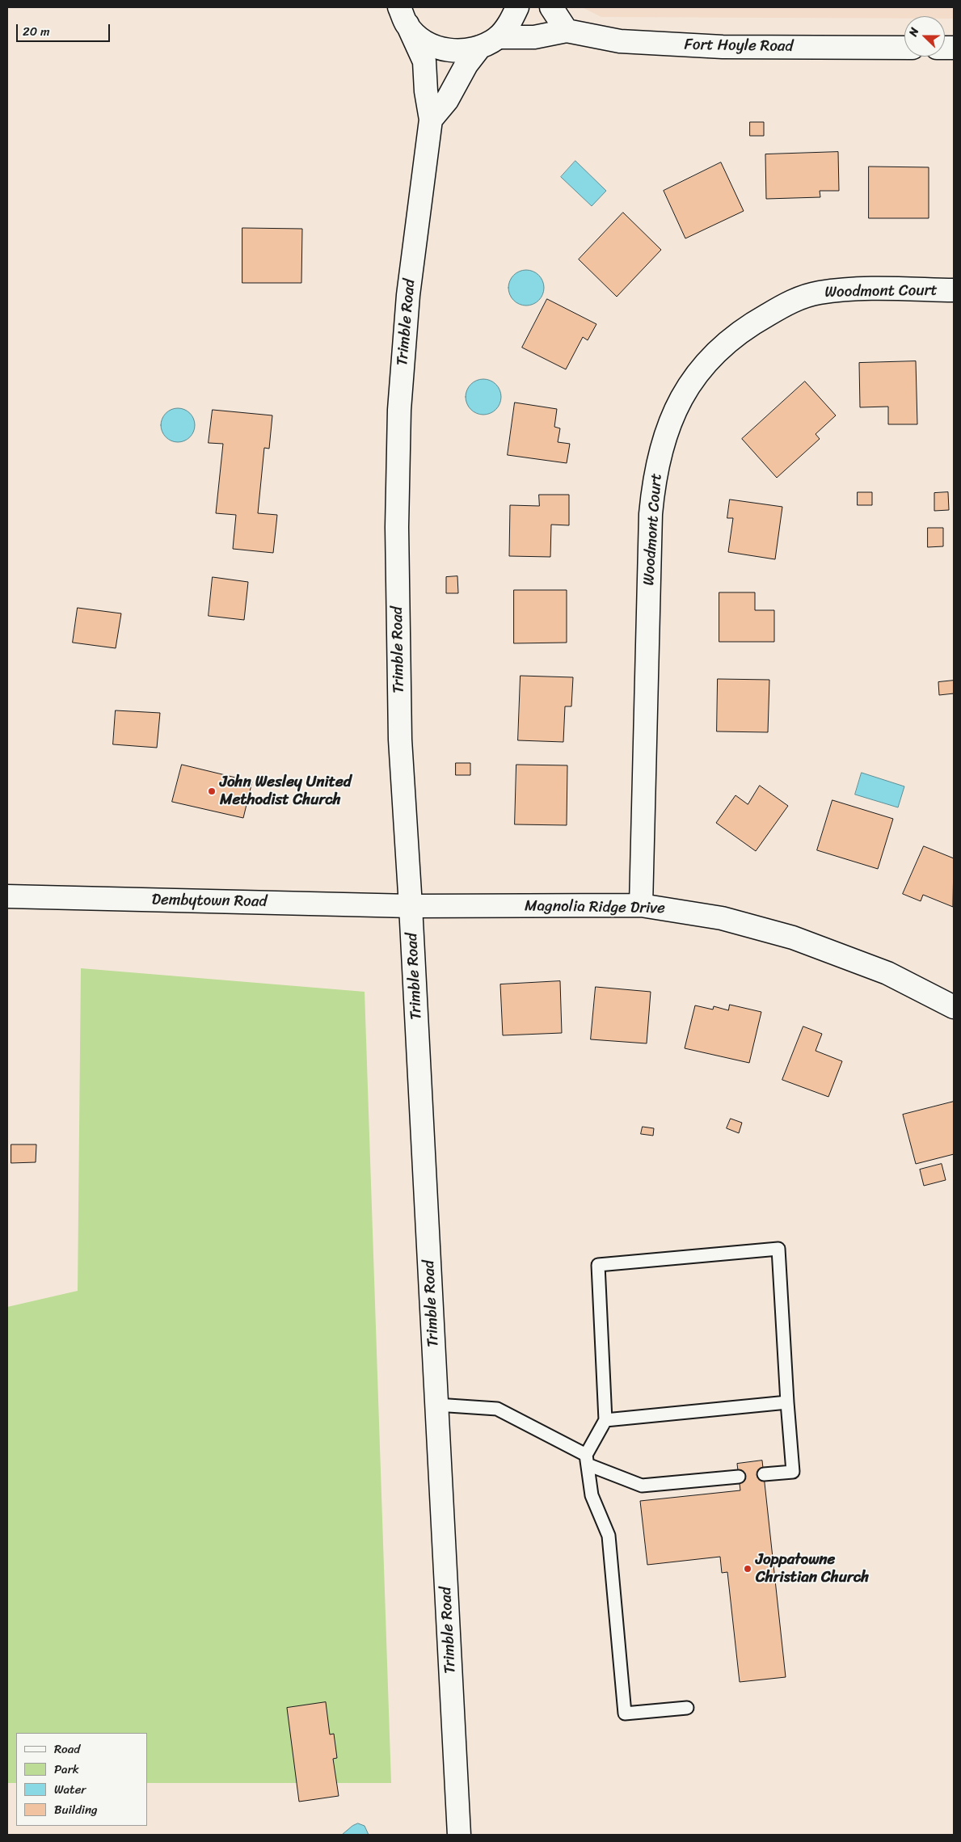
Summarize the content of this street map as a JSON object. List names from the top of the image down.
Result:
{
  "streets": {
    "street": [
      "Fort Hoyle Road",
      "Woodmont Court",
      "Trimble Road",
      "Dembytown Road",
      "Magnolia Ridge Drive"
    ]
  },
  "crossings": [
    ["Fort Hoyle Road", "Trimble Road"],
    ["Woodmont Court", "Magnolia Ridge Drive"],
    ["Trimble Road", "Dembytown Road"],
    ["Trimble Road", "Magnolia Ridge Drive"],
    ["Dembytown Road", "Magnolia Ridge Drive"]
  ],
  "places": ["John Wesley United Methodist Church", "Joppatowne Christian Church"],
  "legend": [
    "Road",
    "Park",
    "Water",
    "Building"
  ],
  "scale_bar": "20 m",
  "north": "left"
}
